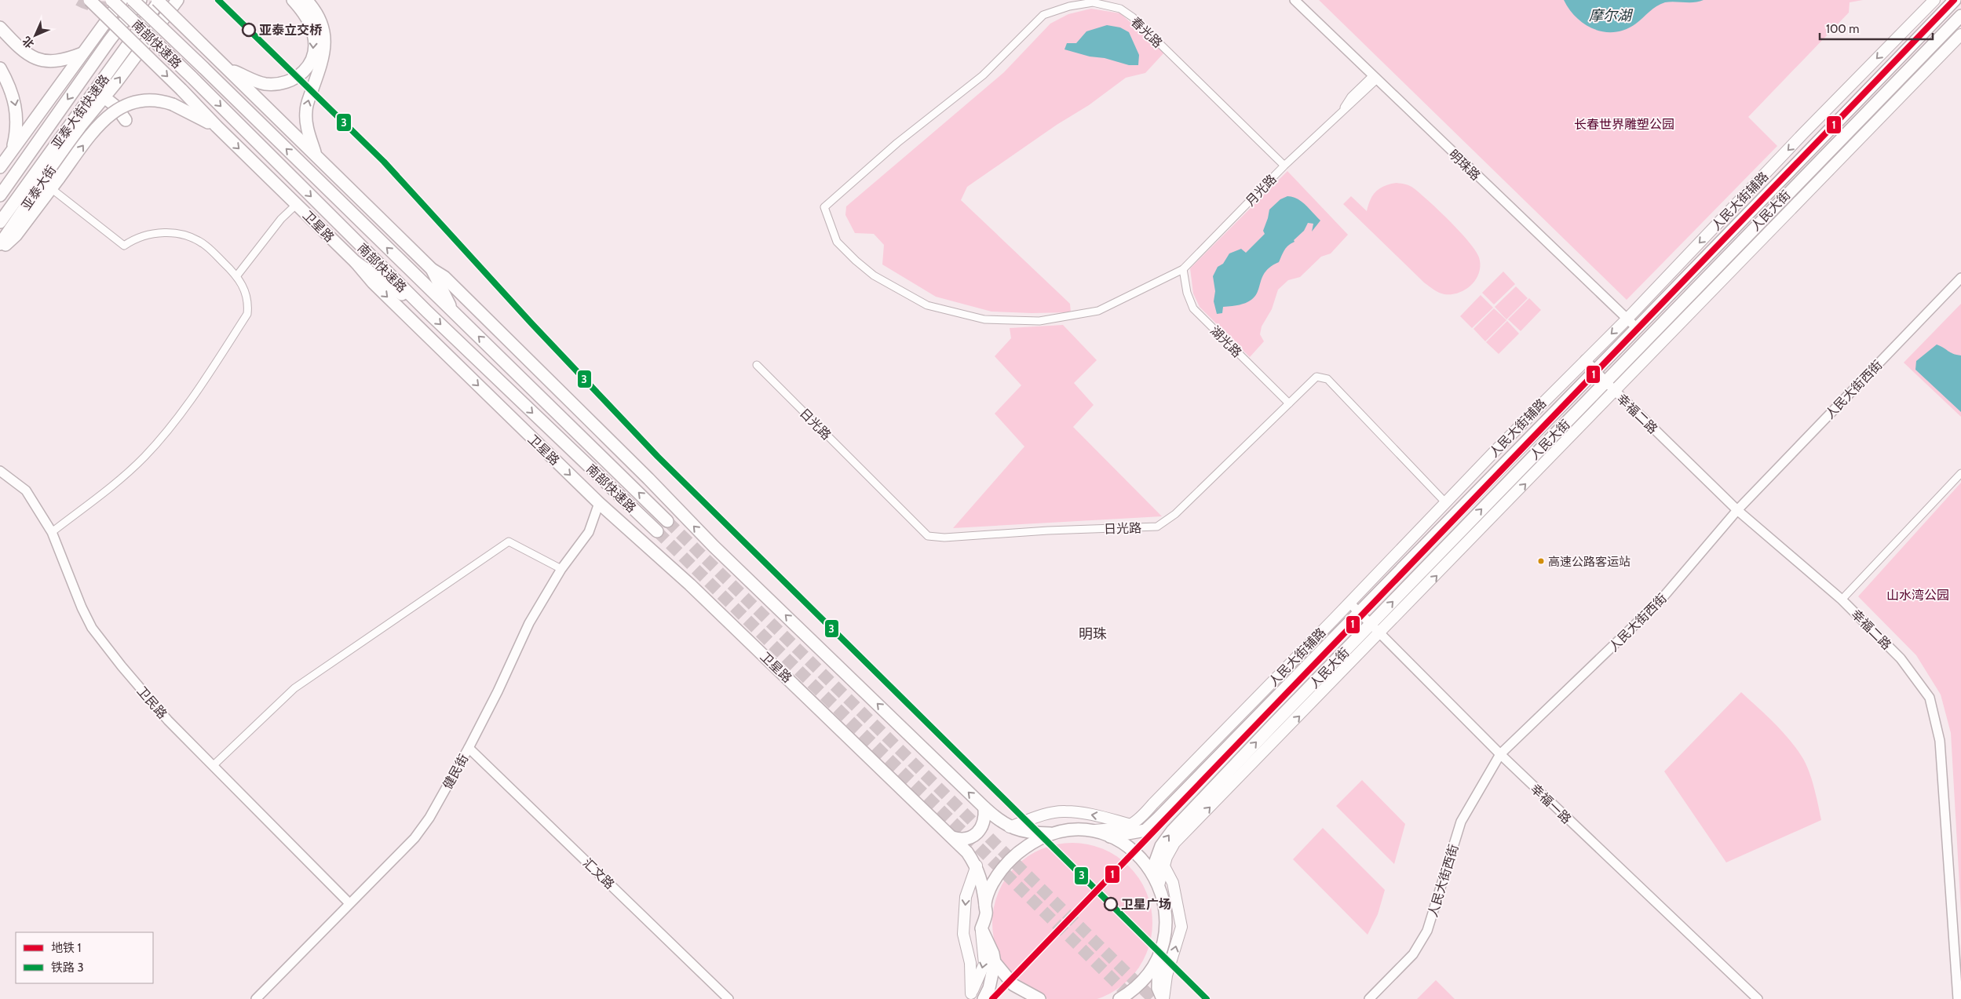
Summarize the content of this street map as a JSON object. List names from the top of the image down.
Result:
{
  "streets": {
    "main road": [
      "南部快速路",
      "亚泰大街快速路",
      "亚泰大街",
      "人民大街辅路",
      "人民大街",
      "卫星路"
    ],
    "street": [
      "春光路",
      "明珠路",
      "月光路",
      "湖光路",
      "人民大街西街",
      "幸福二路",
      "日光路",
      "卫民路",
      "健民街",
      "幸福一路",
      "汇文路"
    ]
  },
  "crossings": [
    ["春光路", "月光路"],
    ["春光路", "湖光路"],
    ["明珠路", "月光路"],
    ["明珠路", "人民大街辅路"],
    ["明珠路", "人民大街"],
    ["月光路", "湖光路"],
    ["人民大街辅路", "幸福二路"],
    ["人民大街辅路", "日光路"],
    ["人民大街辅路", "幸福一路"],
    ["人民大街", "幸福二路"],
    ["人民大街", "幸福一路"],
    ["卫星路", "健民街"],
    ["湖光路", "日光路"],
    ["人民大街西街", "幸福二路"],
    ["人民大街西街", "幸福一路"],
    ["卫民路", "健民街"],
    ["健民街", "汇文路"]
  ],
  "districts": ["明珠"],
  "water": ["摩尔湖"],
  "parks": ["长春世界雕塑公园", "山水湾公园"],
  "places": ["亚泰立交桥", "高速公路客运站", "卫星广场"],
  "lines": ["metro line 1", "rail line 3"],
  "legend": ["地铁 1", "铁路 3"],
  "scale_bar": "100 m",
  "north": "bottom left"
}
